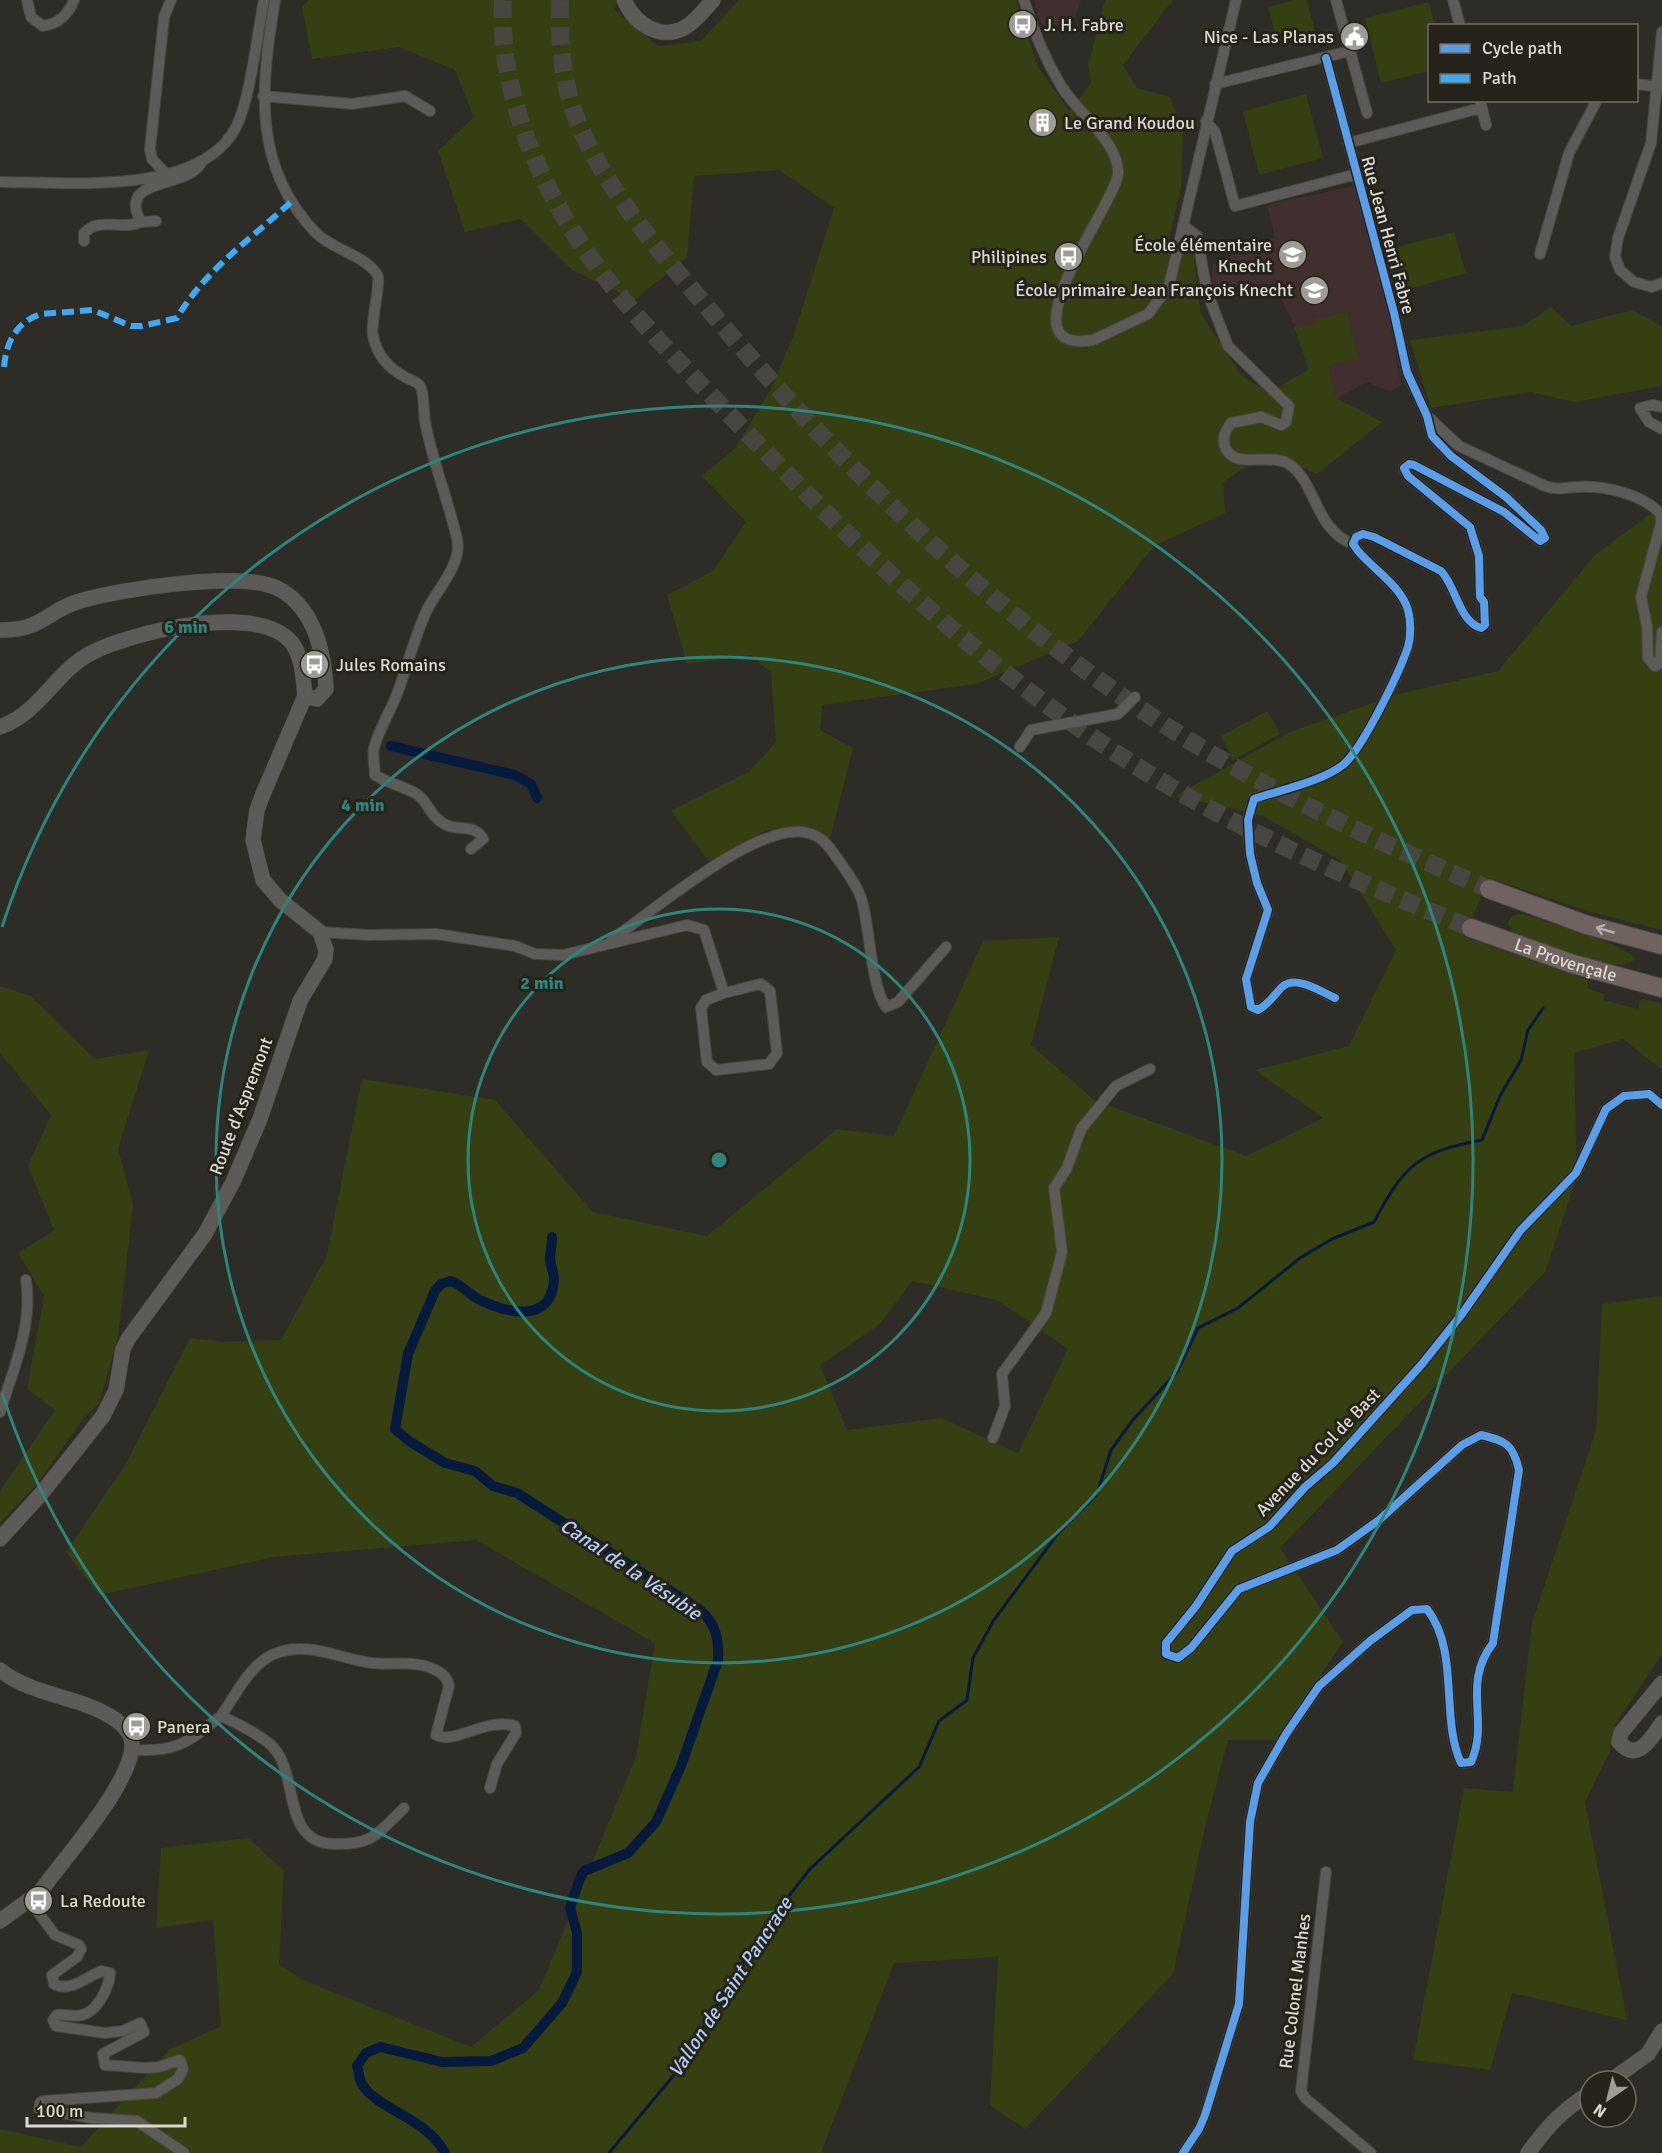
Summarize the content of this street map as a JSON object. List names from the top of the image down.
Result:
{
  "streets": {
    "highway": ["La Provençale"],
    "street": [
      "Rue Jean Henri Fabre",
      "Route d'Aspremont",
      "Avenue du Col de Bast",
      "Rue Colonel Manhes"
    ]
  },
  "water": ["Canal de la Vésubie", "Vallon de Saint Pancrace"],
  "places": {
    "bus stop": [
      "J. H. Fabre",
      "Philipines",
      "Jules Romains",
      "Panera",
      "La Redoute"
    ],
    "public building": ["Nice - Las Planas"],
    "building": ["Le Grand Koudou"],
    "school or university": ["École élémentaire Knecht", "École primaire Jean François Knecht"]
  },
  "legend": ["Cycle path", "Path"],
  "scale_bar": "100 m",
  "north": "bottom left",
  "rings": ["6 min", "4 min", "2 min"]
}
